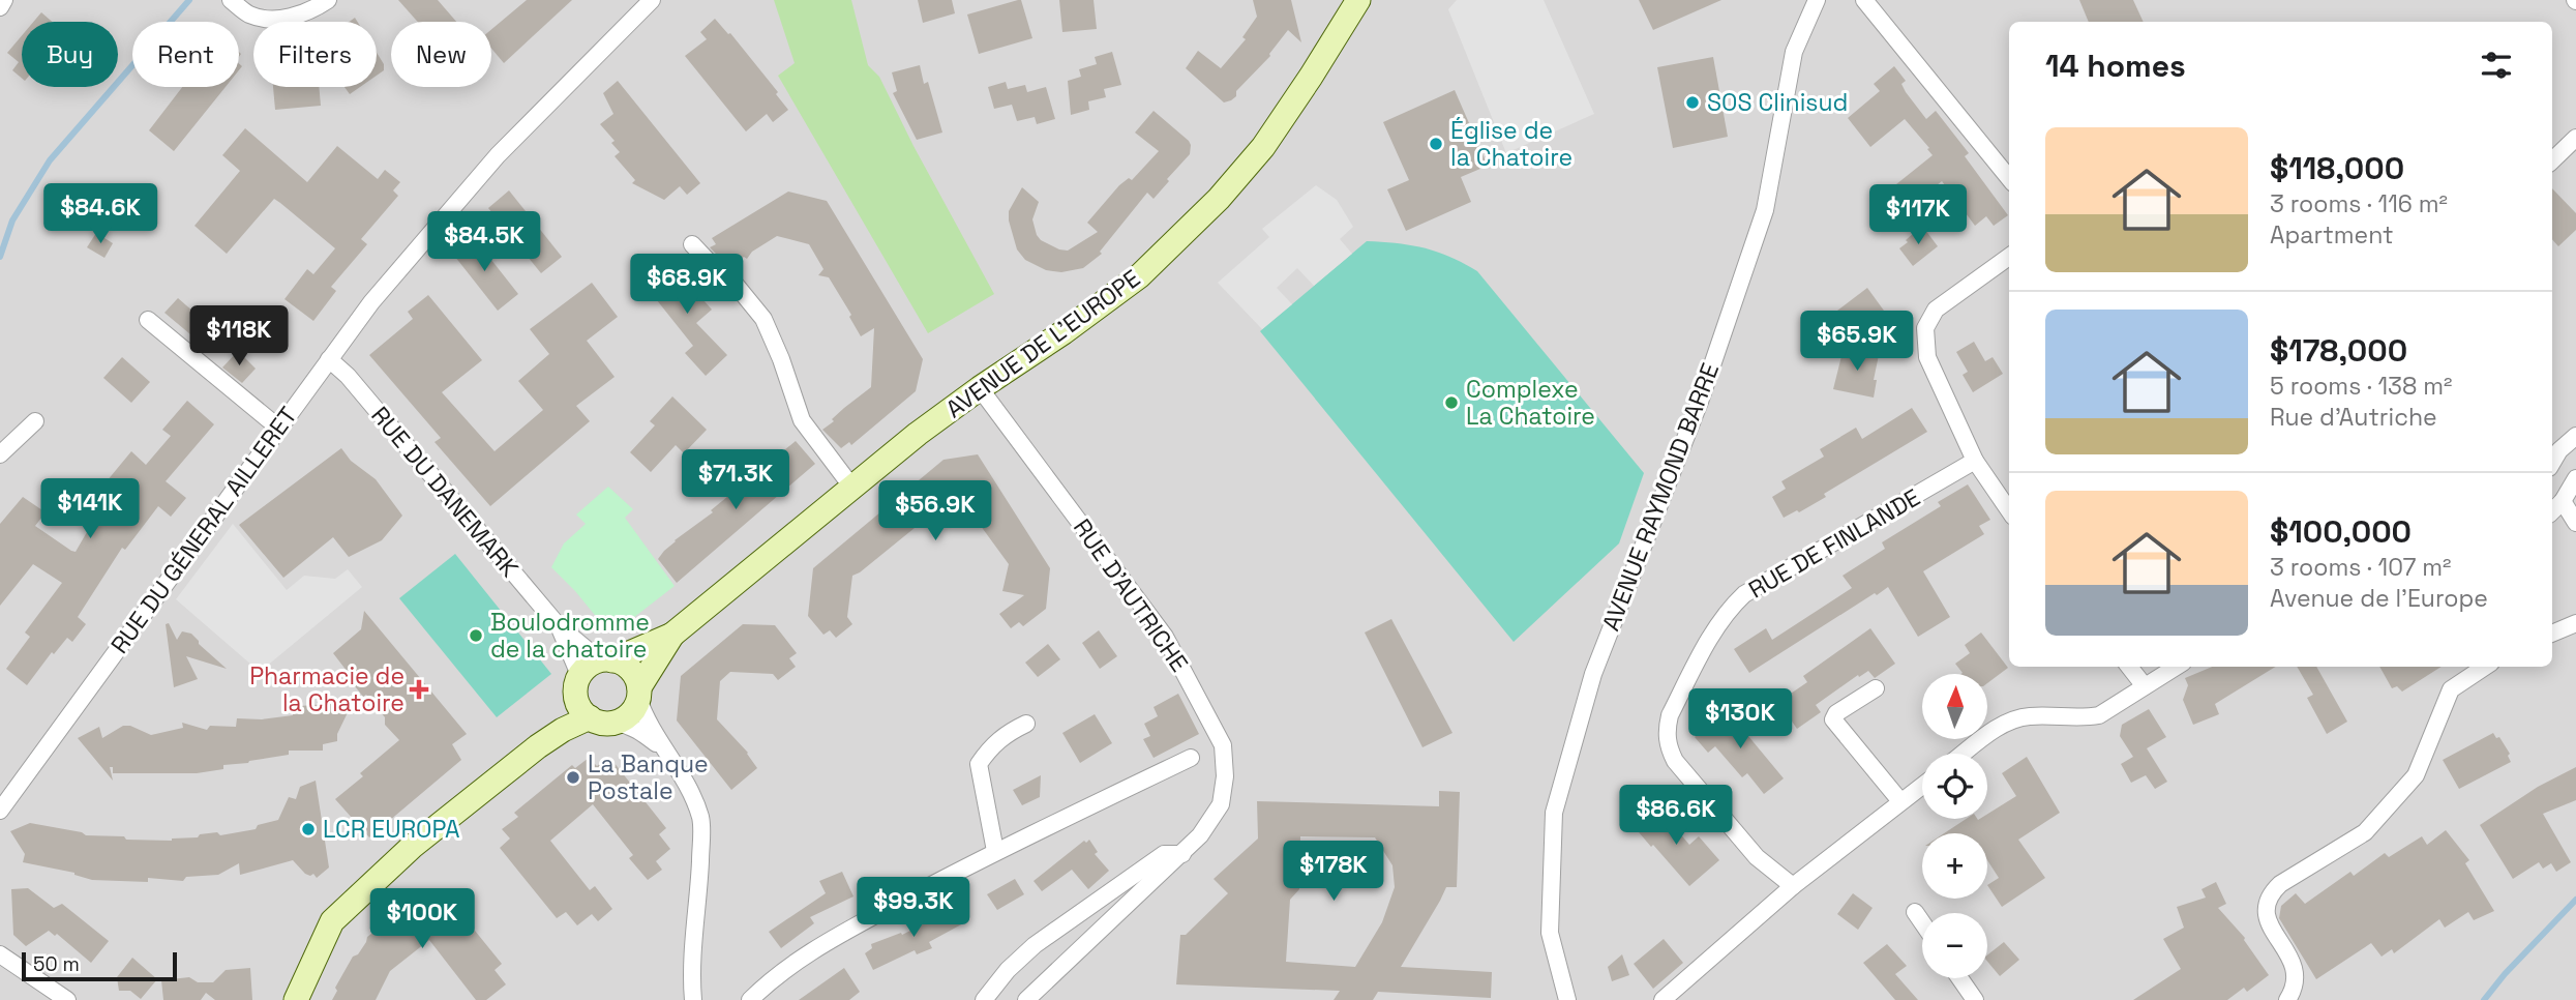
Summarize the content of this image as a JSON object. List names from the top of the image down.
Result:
{
  "streets": {
    "street": [
      "AVENUE DE L'EUROPE",
      "RUE DU DANEMARK",
      "AVENUE RAYMOND BARRE",
      "RUE DU GÉNERAL AILLERET",
      "RUE DE FINLANDE",
      "RUE D'AUTRICHE"
    ]
  },
  "crossings": [
    ["AVENUE DE L'EUROPE", "RUE DU DANEMARK"],
    ["AVENUE DE L'EUROPE", "RUE D'AUTRICHE"],
    ["RUE DU DANEMARK", "RUE DU GÉNERAL AILLERET"]
  ],
  "places": {
    "other": [
      "SOS Clinisud",
      "Église de la Chatoire",
      "Complexe La Chatoire",
      "Boulodromme de la chatoire",
      "La Banque Postale",
      "LCR EUROPA"
    ],
    "health": ["Pharmacie de la Chatoire"]
  },
  "scale_bar": "50 m",
  "north": "top",
  "page": {
    "chip": [
      "Buy",
      "Rent",
      "Filters",
      "New"
    ],
    "heading": "14 homes",
    "list": [
      {
        "name": "$118,000",
        "note": "3 rooms · 116 m² · Apartment"
      },
      {
        "name": "$178,000",
        "note": "5 rooms · 138 m² · Rue d'Autriche"
      },
      {
        "name": "$100,000",
        "note": "3 rooms · 107 m² · Avenue de l'Europe"
      }
    ],
    "price": [
      "$84.6K",
      "$117K",
      "$84.5K",
      "$68.9K",
      "$118K",
      "$65.9K",
      "$71.3K",
      "$141K",
      "$56.9K",
      "$130K",
      "$86.6K",
      "$178K",
      "$99.3K",
      "$100K"
    ],
    "map_buttons": ["+", "−"],
    "scale": "50 m"
  }
}
